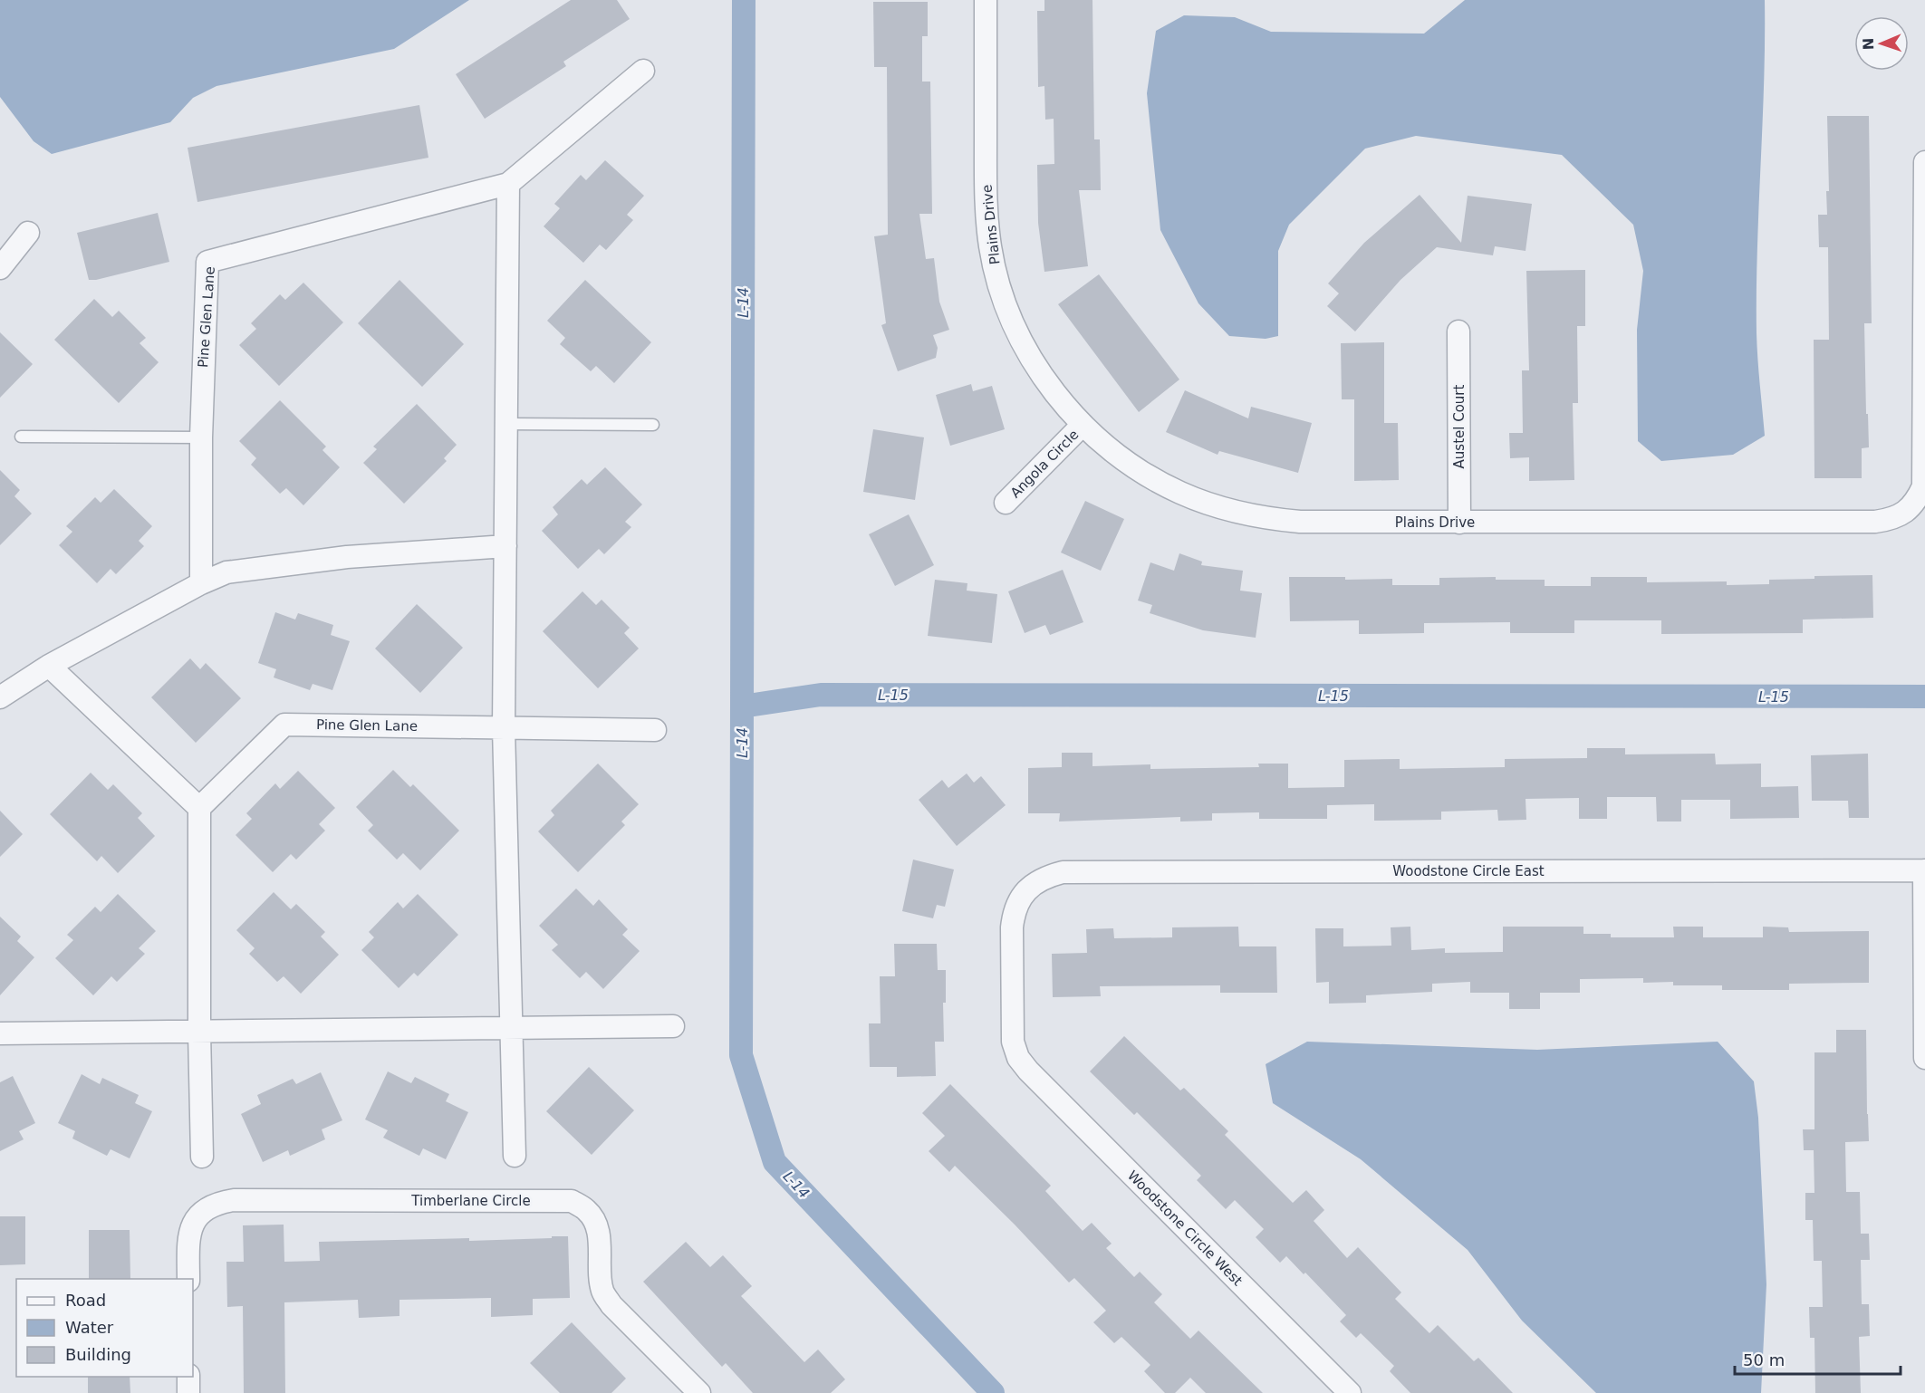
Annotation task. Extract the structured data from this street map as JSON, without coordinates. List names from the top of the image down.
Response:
{
  "streets": {
    "street": [
      "Plains Drive",
      "Pine Glen Lane",
      "Austel Court",
      "Angola Circle",
      "Woodstone Circle East",
      "Timberlane Circle",
      "Woodstone Circle West"
    ]
  },
  "crossings": [
    ["Plains Drive", "Austel Court"],
    ["Plains Drive", "Angola Circle"],
    ["Woodstone Circle East", "Woodstone Circle West"]
  ],
  "water": ["L-14", "L-15"],
  "legend": ["Road", "Water", "Building"],
  "scale_bar": "50 m",
  "north": "left"
}
